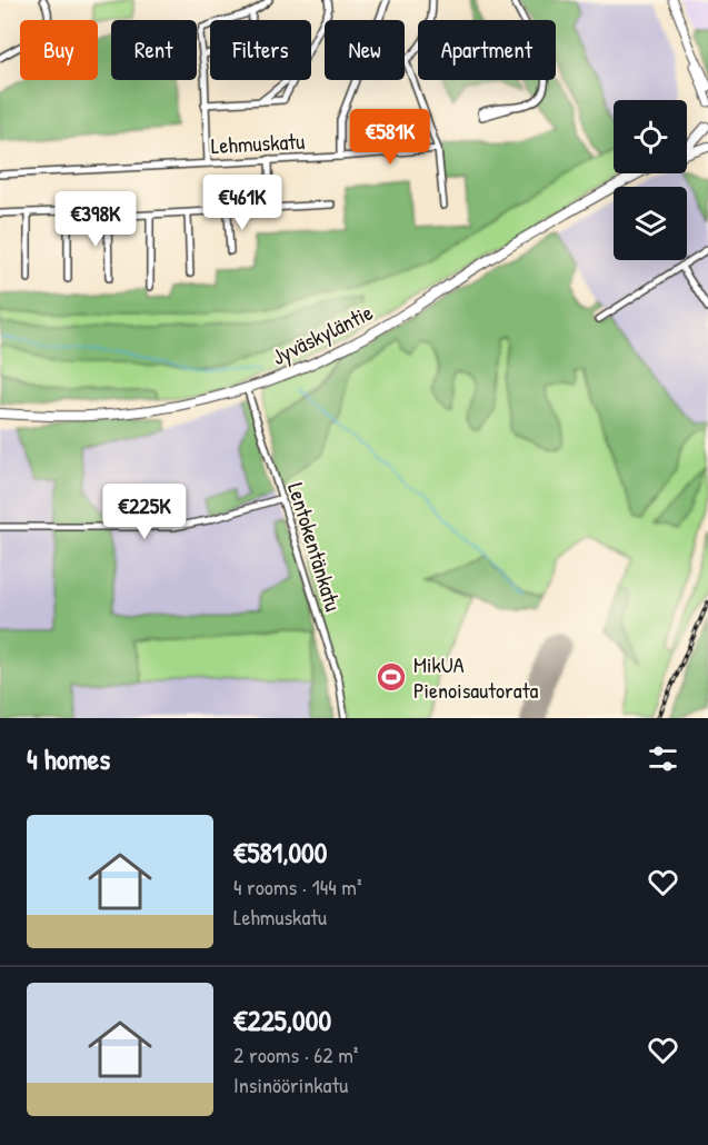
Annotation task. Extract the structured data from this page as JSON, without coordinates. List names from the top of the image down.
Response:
{
  "streets": {
    "highway": ["Jyväskyläntie"],
    "street": ["Lehmuskatu", "Lentokentänkatu"]
  },
  "crossings": [
    ["Jyväskyläntie", "Lentokentänkatu"]
  ],
  "places": {
    "sports": ["MikUA Pienoisautorata"]
  },
  "page": {
    "chip": [
      "Buy",
      "Rent",
      "Filters",
      "New",
      "Apartment"
    ],
    "price": [
      "€581K",
      "€461K",
      "€398K",
      "€225K"
    ],
    "heading": "4 homes",
    "list": [
      {
        "name": "€581,000",
        "note": "4 rooms · 144 m² · Lehmuskatu"
      },
      {
        "name": "€225,000",
        "note": "2 rooms · 62 m² · Insinöörinkatu"
      }
    ]
  }
}
